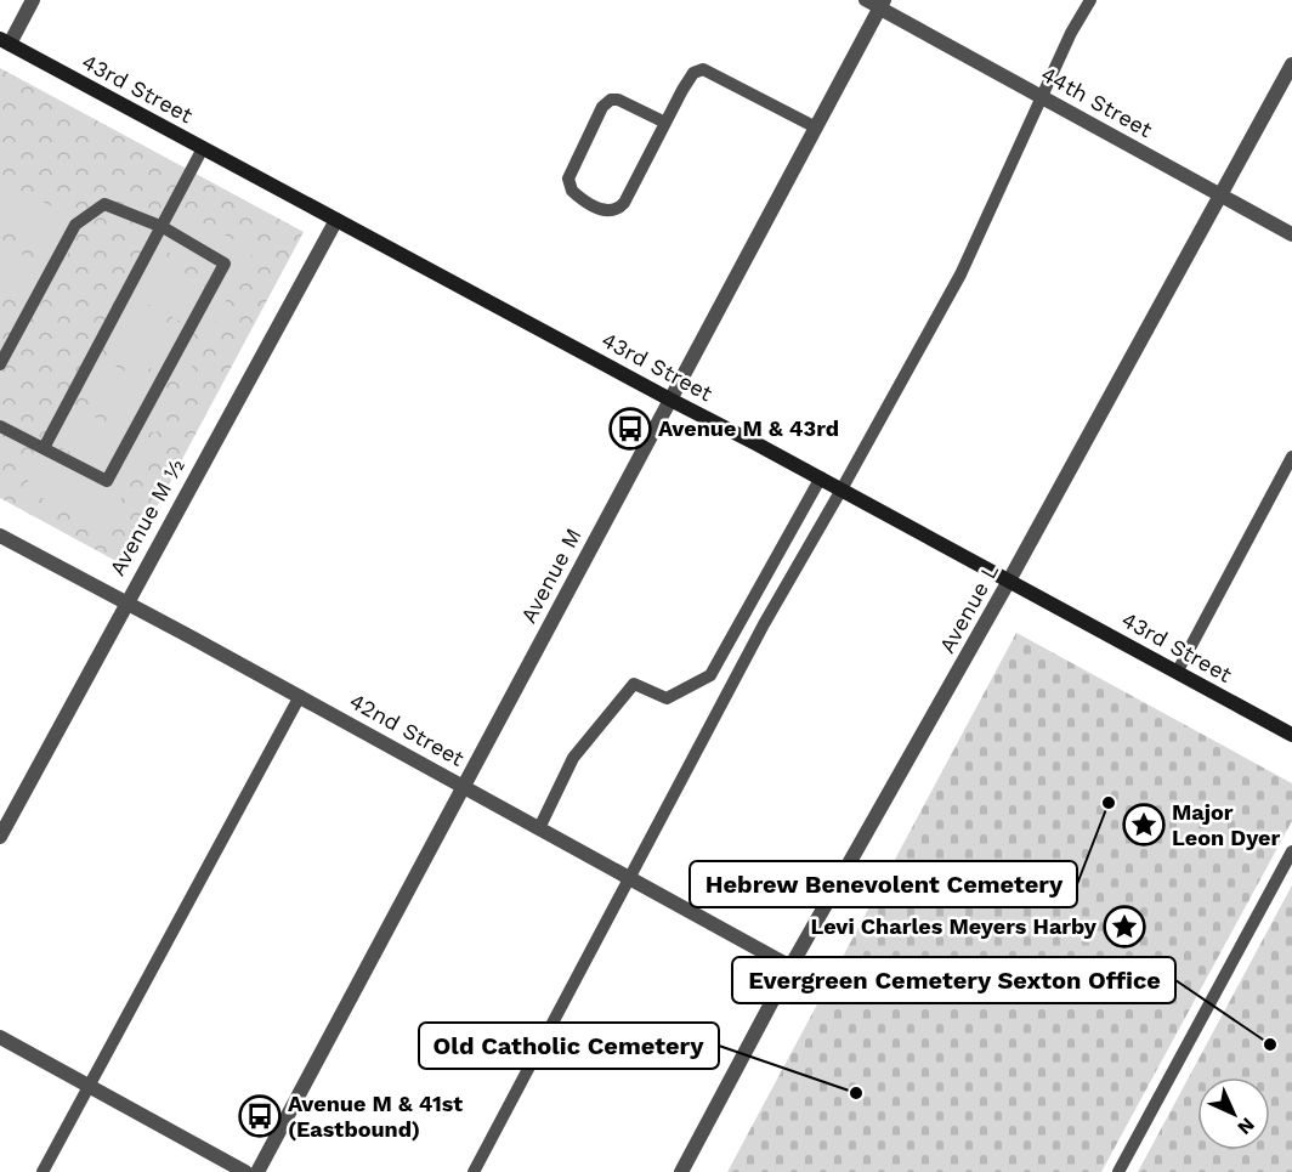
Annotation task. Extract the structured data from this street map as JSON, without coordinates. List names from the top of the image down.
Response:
{
  "streets": {
    "street": [
      "43rd Street",
      "44th Street",
      "Avenue M ½",
      "Avenue M",
      "Avenue L",
      "42nd Street"
    ]
  },
  "crossings": [
    ["43rd Street", "Avenue M ½"],
    ["43rd Street", "Avenue M"],
    ["43rd Street", "Avenue L"],
    ["44th Street", "Avenue M"],
    ["44th Street", "Avenue L"],
    ["Avenue M ½", "42nd Street"],
    ["Avenue M", "42nd Street"],
    ["Avenue L", "42nd Street"]
  ],
  "places": {
    "bus stop": ["Avenue M & 43rd", "Avenue M & 41st (Eastbound)"],
    "other": ["Hebrew Benevolent Cemetery", "Evergreen Cemetery Sexton Office", "Old Catholic Cemetery"],
    "place": ["Major Leon Dyer", "Levi Charles Meyers Harby"]
  },
  "north": "bottom right"
}
